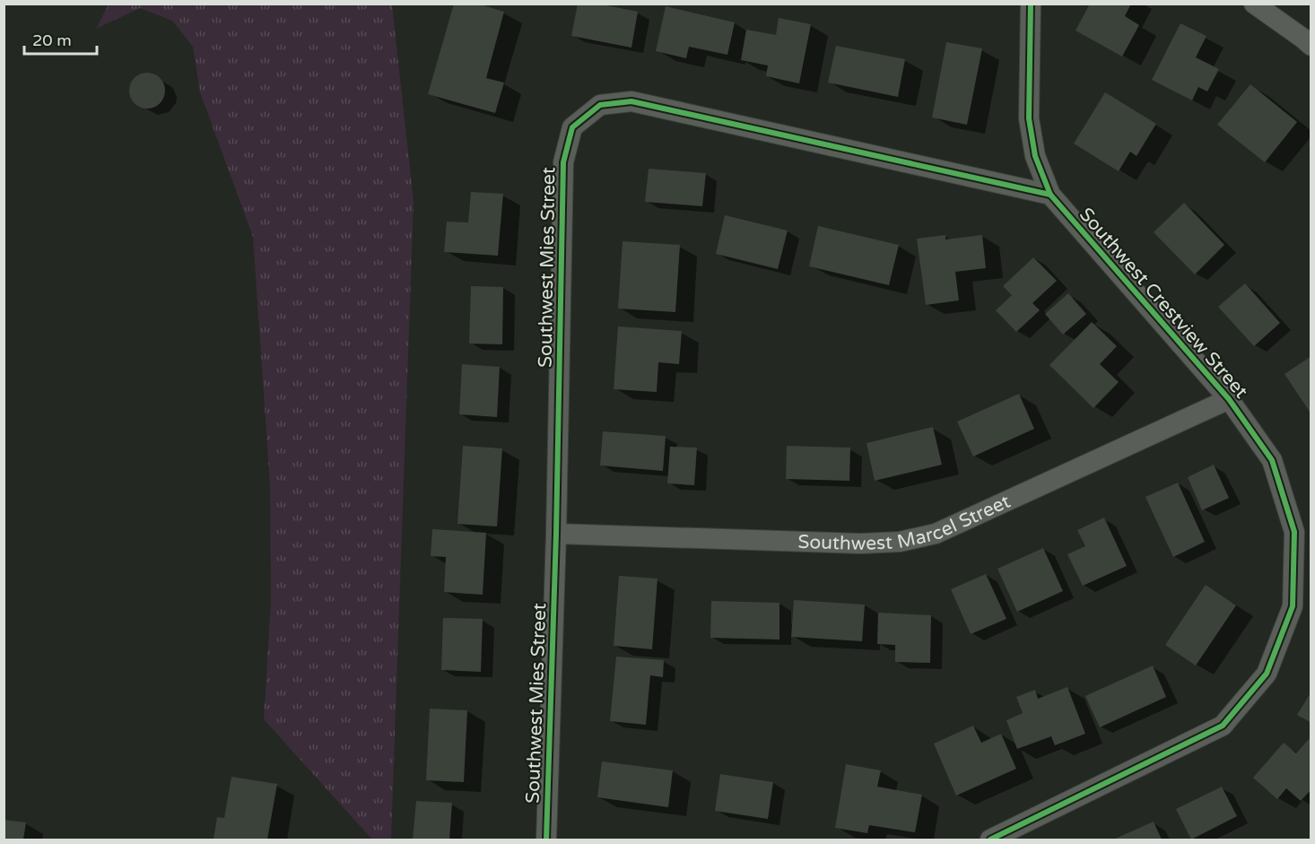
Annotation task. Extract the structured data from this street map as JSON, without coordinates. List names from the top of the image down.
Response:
{
  "streets": {
    "street": ["Southwest Mies Street", "Southwest Crestview Street", "Southwest Marcel Street"]
  },
  "crossings": [
    ["Southwest Mies Street", "Southwest Crestview Street"],
    ["Southwest Mies Street", "Southwest Marcel Street"],
    ["Southwest Crestview Street", "Southwest Marcel Street"]
  ],
  "scale_bar": "20 m"
}
